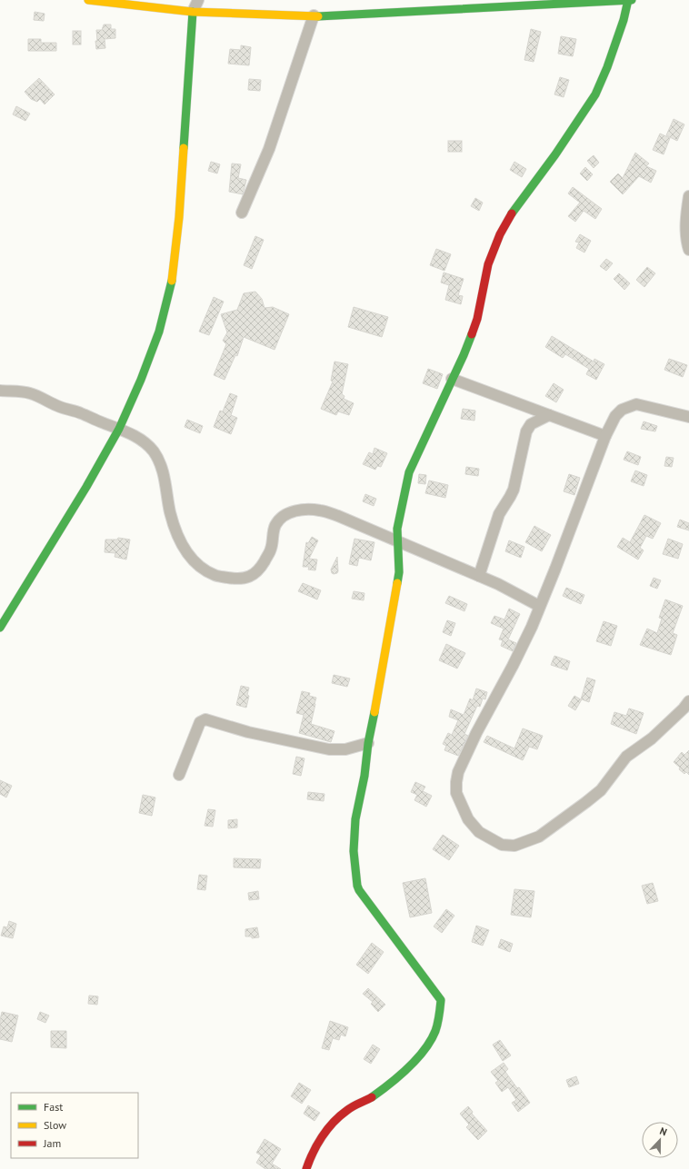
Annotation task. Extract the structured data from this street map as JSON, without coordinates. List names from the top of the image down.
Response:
{
  "legend": ["Fast", "Slow", "Jam"],
  "north": "top"
}
